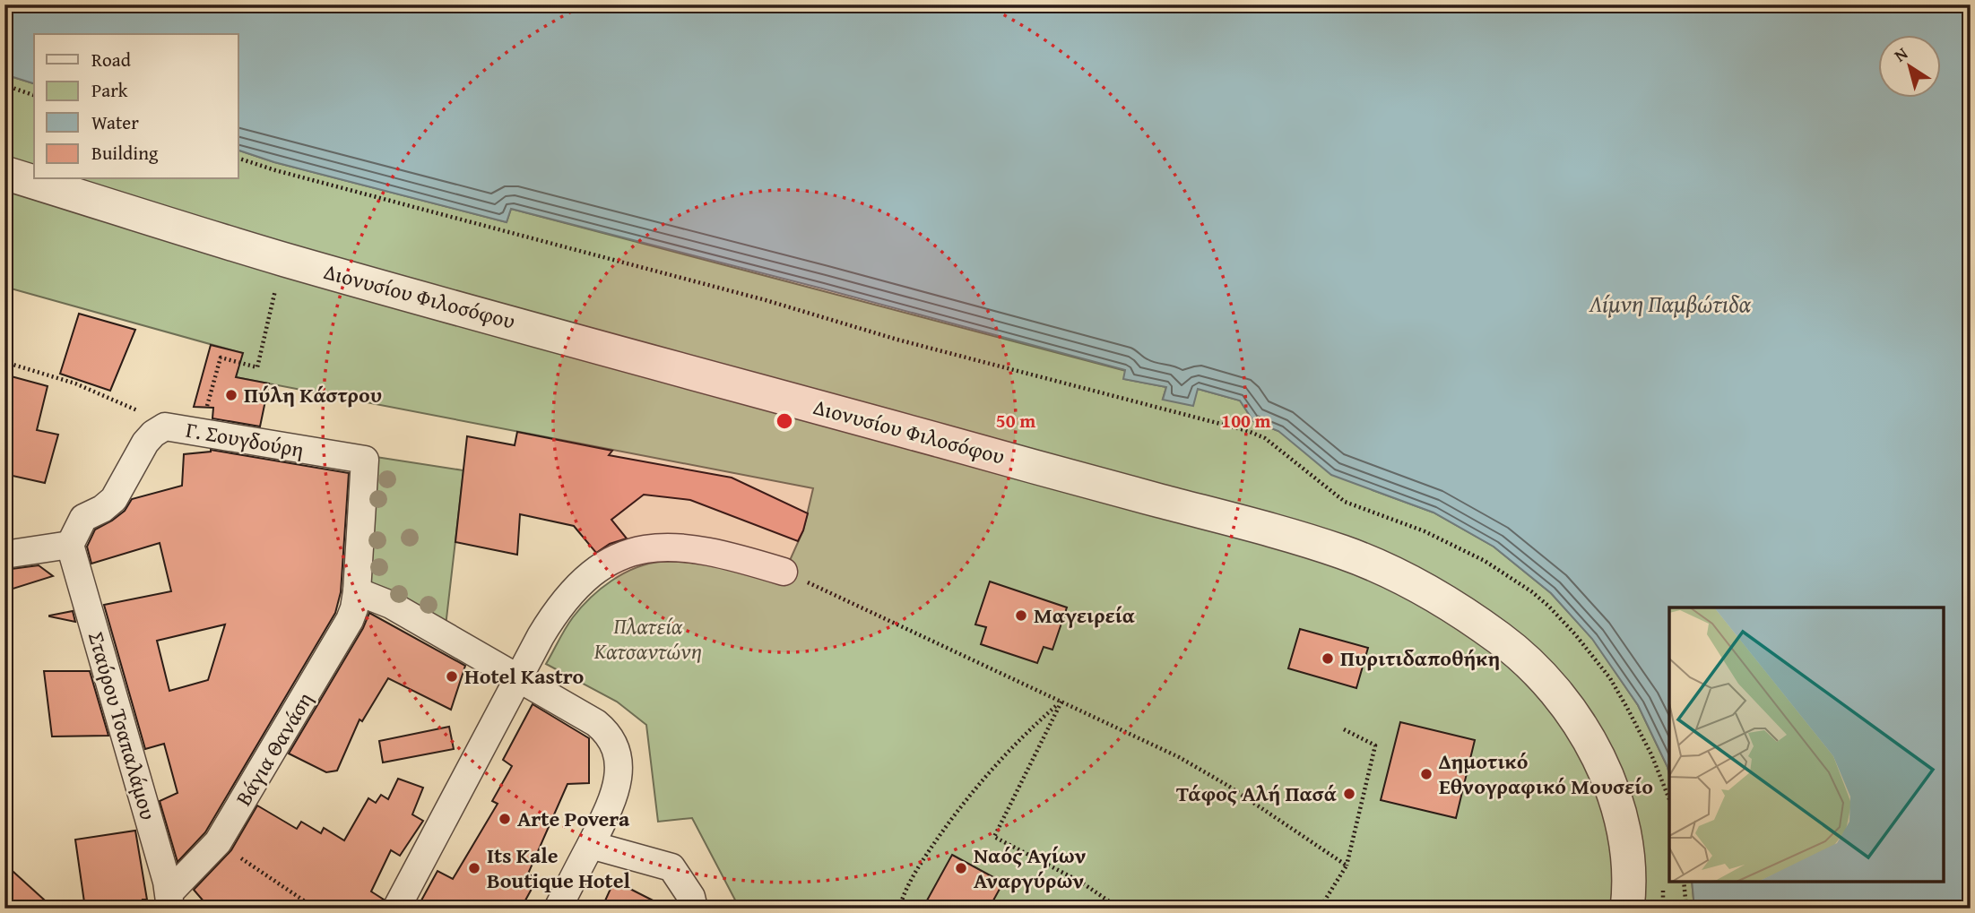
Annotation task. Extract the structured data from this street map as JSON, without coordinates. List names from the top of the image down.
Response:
{
  "streets": {
    "street": [
      "Διονυσίου Φιλοσόφου",
      "Γ. Σουγδούρη",
      "Σταύρου Τσαπαλάμου",
      "Βάγια Θανάση"
    ]
  },
  "crossings": [
    ["Γ. Σουγδούρη", "Βάγια Θανάση"],
    ["Σταύρου Τσαπαλάμου", "Βάγια Θανάση"]
  ],
  "water": ["Λίμνη Παμβώτιδα"],
  "parks": ["Πλατεία Κατσαντώνη"],
  "places": [
    "Πύλη Κάστρου",
    "Μαγειρεία",
    "Πυριτιδαποθήκη",
    "Hotel Kastro",
    "Δημοτικό Εθνογραφικό Μουσείο",
    "Τάφος Αλή Πασά",
    "Arte Povera",
    "Its Kale Boutique Hotel",
    "Ναός Αγίων Αναργύρων"
  ],
  "legend": [
    "Road",
    "Park",
    "Water",
    "Building"
  ],
  "north": "top left",
  "rings": ["50 m", "100 m"]
}
